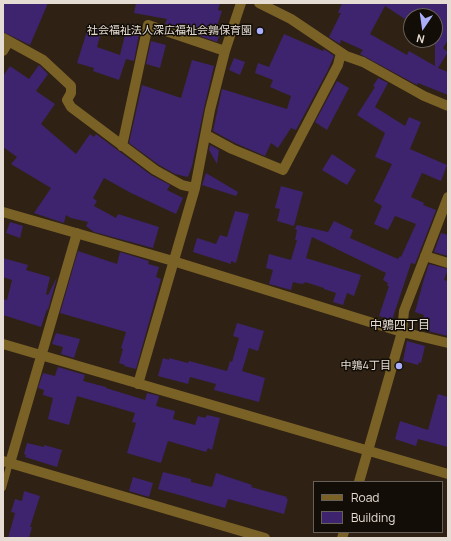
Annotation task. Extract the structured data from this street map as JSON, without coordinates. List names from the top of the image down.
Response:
{
  "districts": ["中鶉四丁目"],
  "places": ["社会福祉法人深広福祉会鶉保育園", "中鶉4丁目"],
  "legend": ["Road", "Building"],
  "north": "bottom"
}
